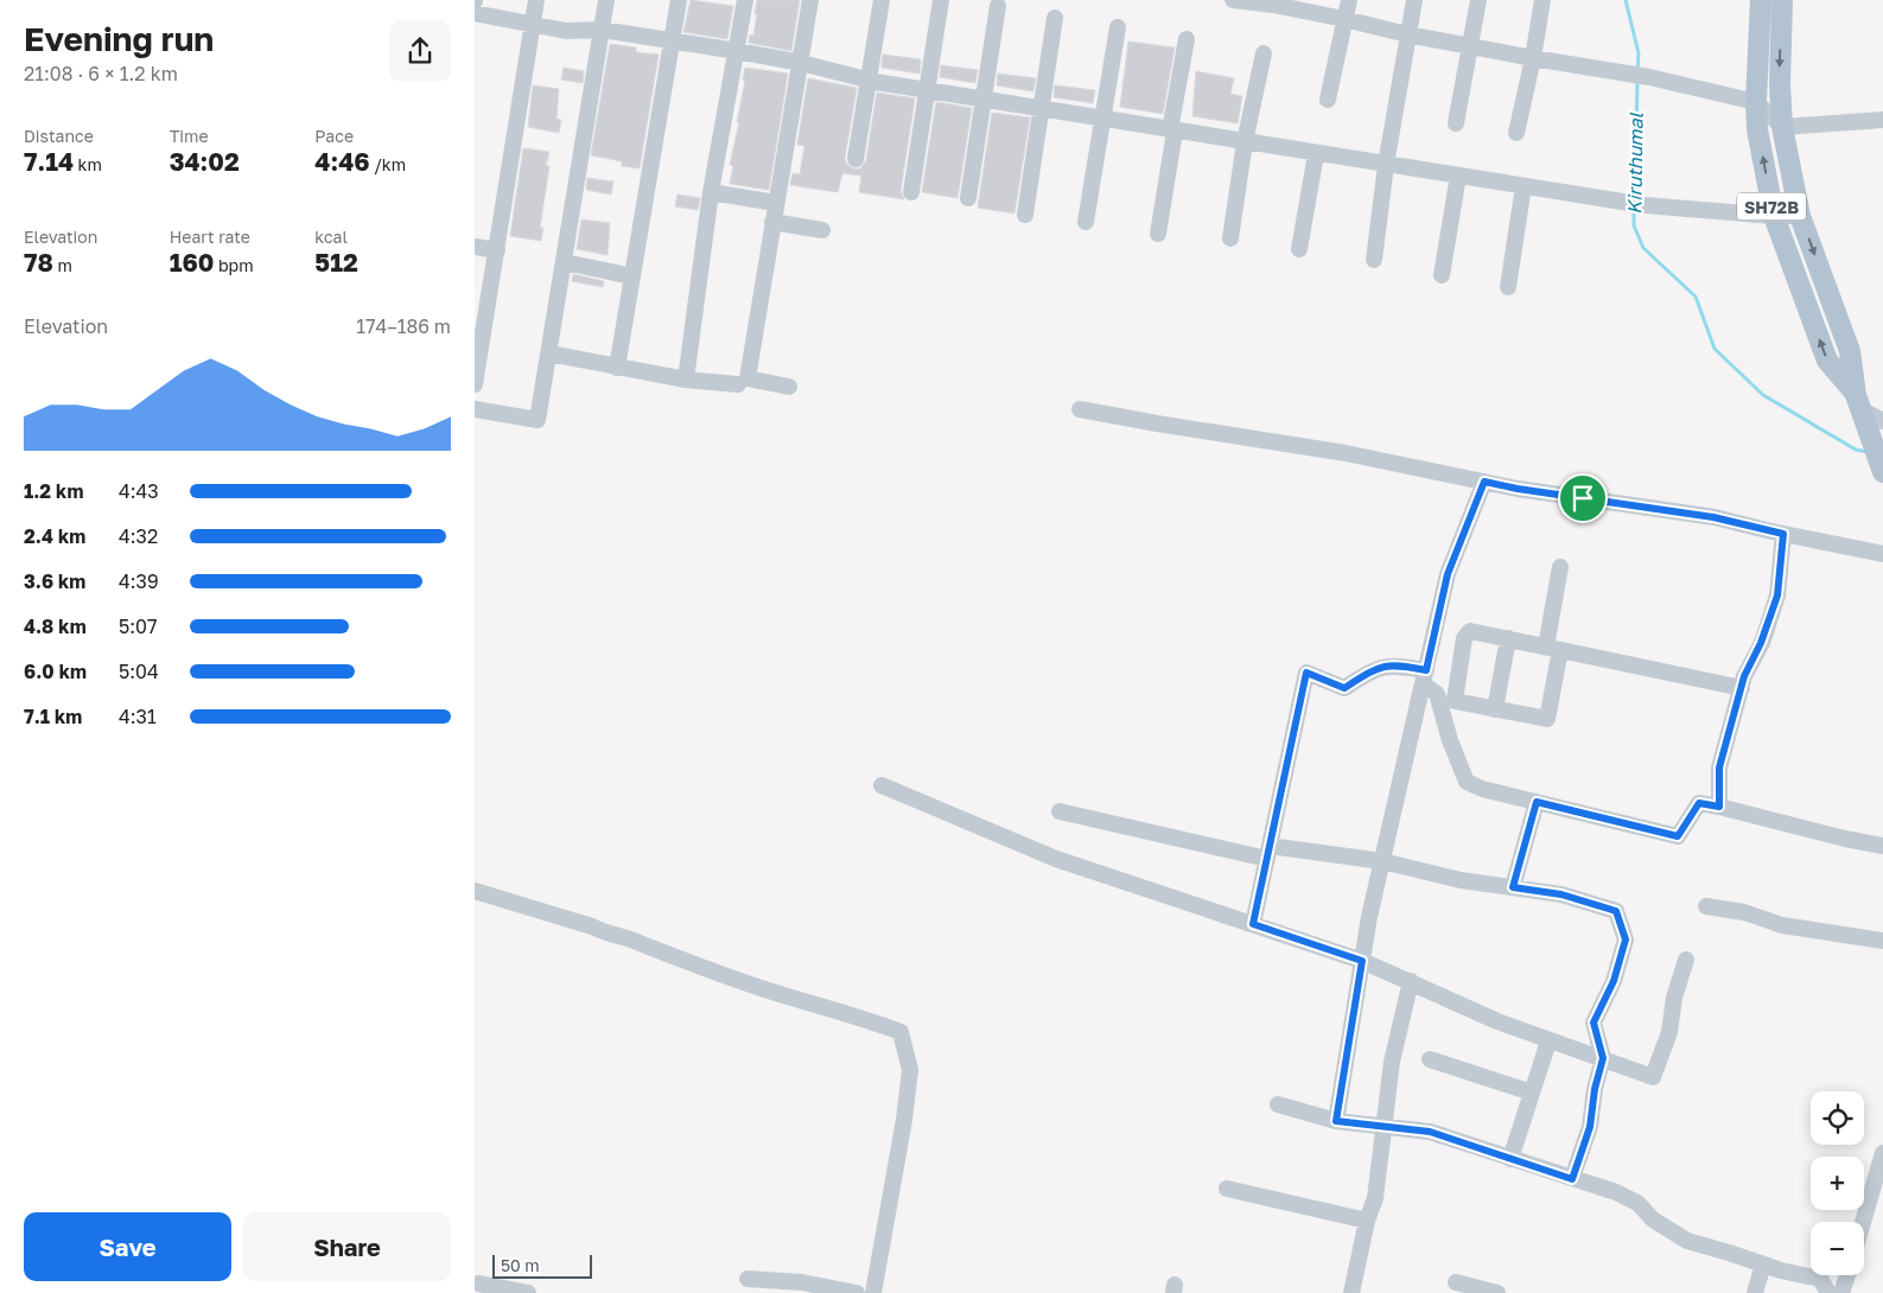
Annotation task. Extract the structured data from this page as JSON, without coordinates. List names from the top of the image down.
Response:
{
  "streets": {
    "main road": ["SH72B"]
  },
  "water": ["Kiruthumal"],
  "scale_bar": "50 m",
  "page": {
    "heading": ["Evening run", "21:08 · 6 × 1.2 km"],
    "stats": [
      ["Distance", "7.14 km"],
      ["Time", "34:02"],
      ["Pace", "4:46 /km"],
      ["Elevation", "78 m"],
      ["Heart rate", "160 bpm"],
      ["kcal", "512"]
    ],
    "chart": ["Elevation", "174–186 m"],
    "list": [
      {
        "name": "1.2 km",
        "note": "4:43"
      },
      {
        "name": "2.4 km",
        "note": "4:32"
      },
      {
        "name": "3.6 km",
        "note": "4:39"
      },
      {
        "name": "4.8 km",
        "note": "5:07"
      },
      {
        "name": "6.0 km",
        "note": "5:04"
      },
      {
        "name": "7.1 km",
        "note": "4:31"
      }
    ],
    "map_buttons": ["+", "−"],
    "buttons": ["Save", "Share"],
    "scale": "50 m"
  }
}
